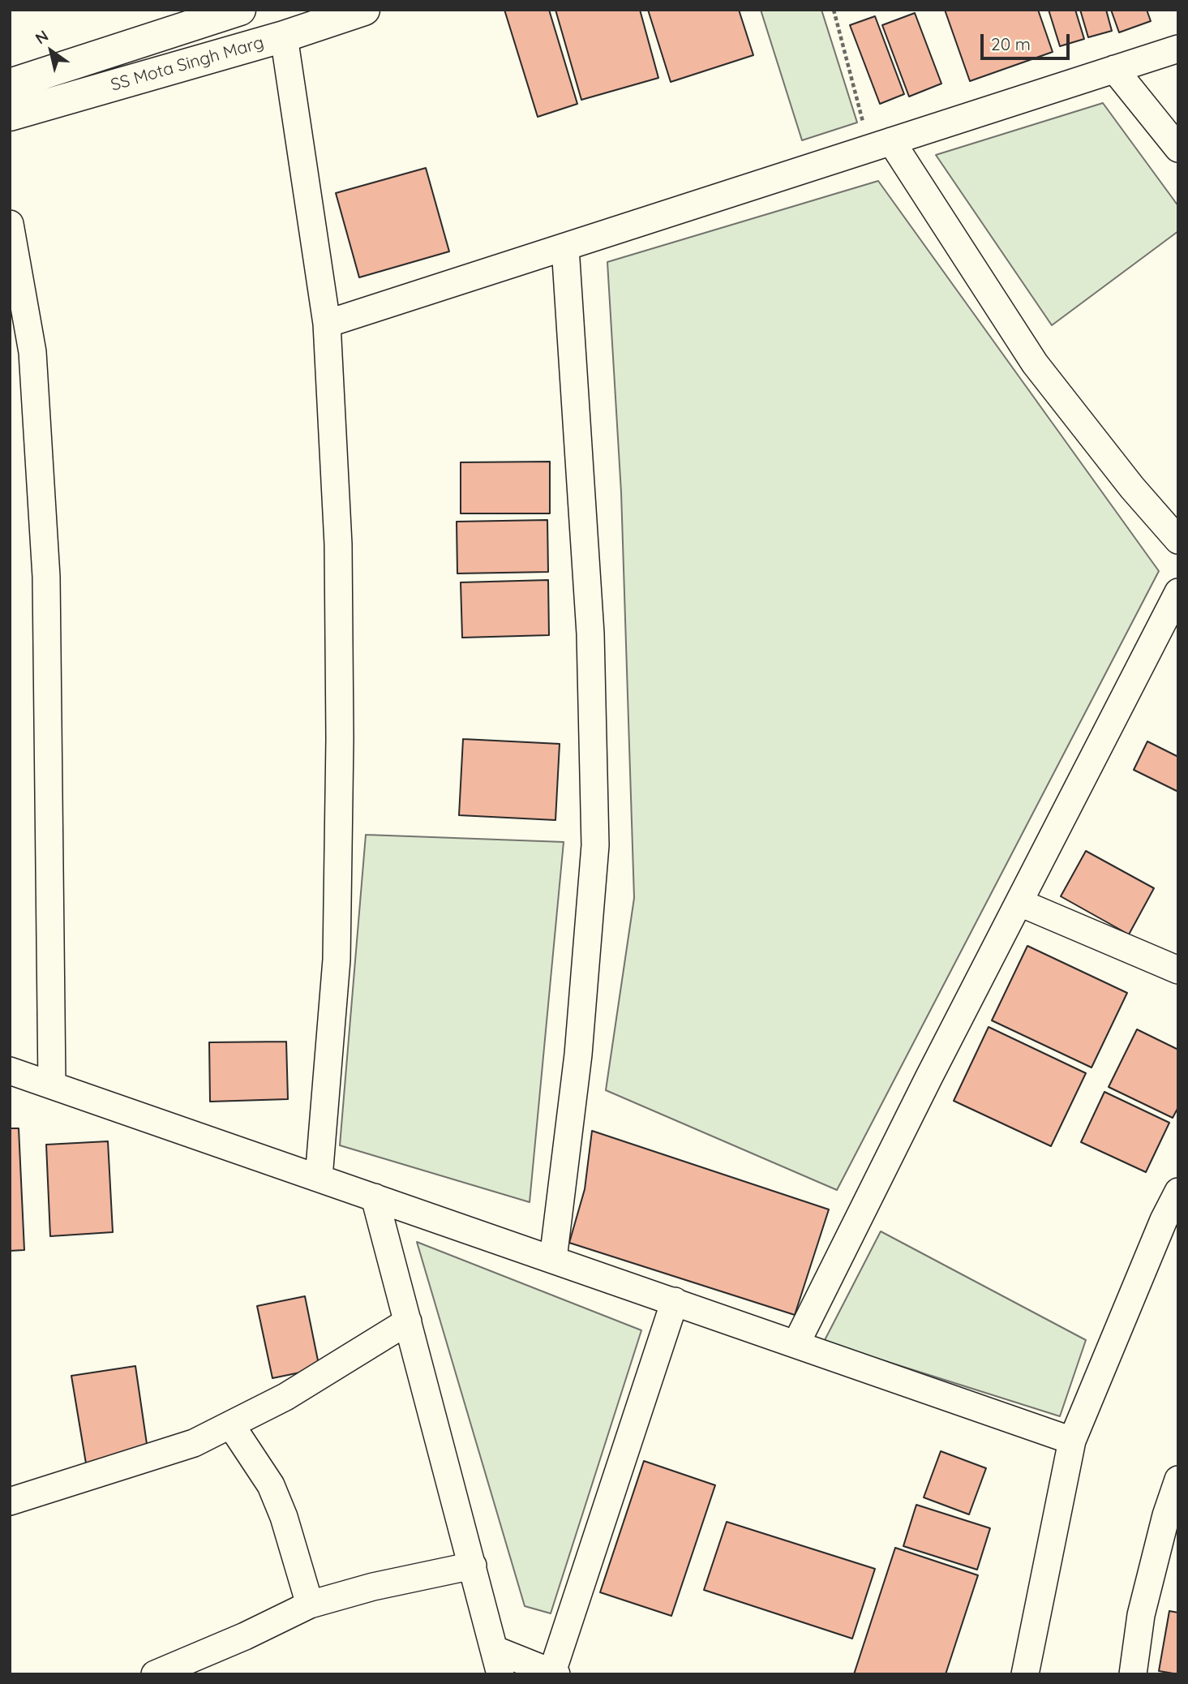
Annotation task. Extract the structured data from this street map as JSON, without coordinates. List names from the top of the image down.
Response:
{
  "streets": {
    "street": ["SS Mota Singh Marg"]
  },
  "scale_bar": "20 m",
  "north": "top left"
}
